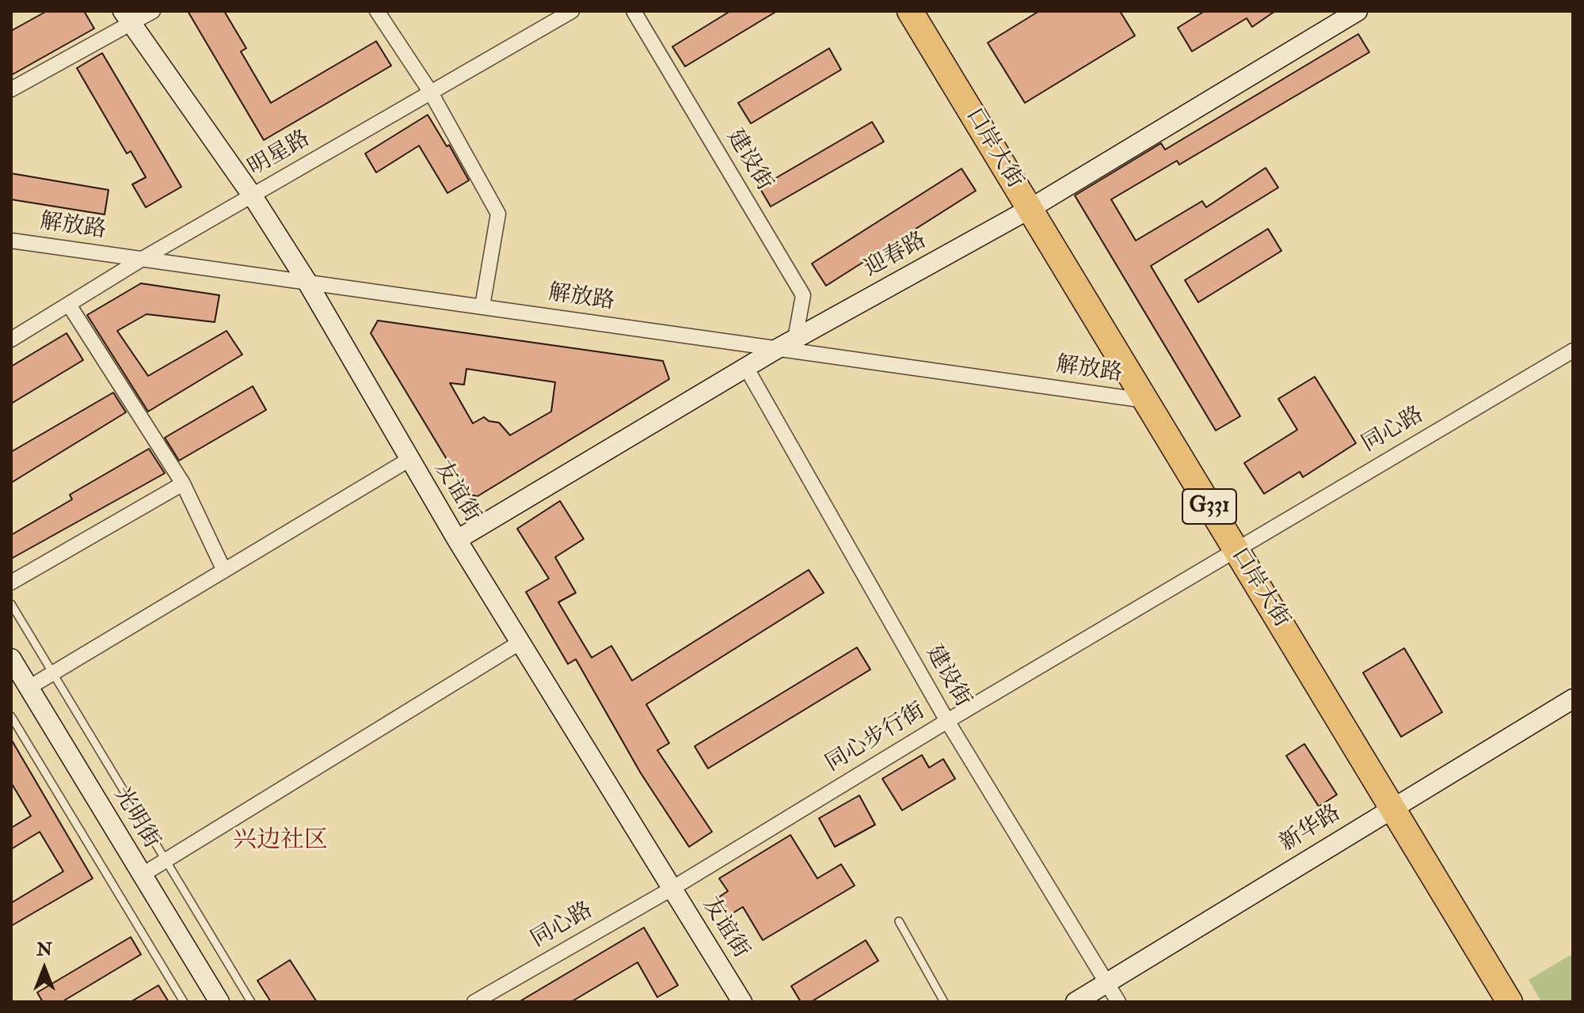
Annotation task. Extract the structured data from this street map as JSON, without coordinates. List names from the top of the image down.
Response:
{
  "streets": {
    "highway": ["口岸大街", "G331"],
    "street": [
      "明星路",
      "建设街",
      "解放路",
      "迎春路",
      "同心路",
      "友谊街",
      "同心步行街",
      "光明街",
      "新华路"
    ]
  },
  "crossings": [
    ["口岸大街", "解放路"],
    ["口岸大街", "迎春路"],
    ["口岸大街", "同心路"],
    ["口岸大街", "同心步行街"],
    ["口岸大街", "新华路"],
    ["明星路", "解放路"],
    ["明星路", "友谊街"],
    ["建设街", "迎春路"],
    ["建设街", "同心步行街"],
    ["建设街", "新华路"],
    ["解放路", "迎春路"],
    ["解放路", "友谊街"],
    ["迎春路", "友谊街"],
    ["同心路", "友谊街"],
    ["同心路", "同心步行街"],
    ["友谊街", "同心步行街"]
  ],
  "districts": ["兴边社区"],
  "north": "top"
}
